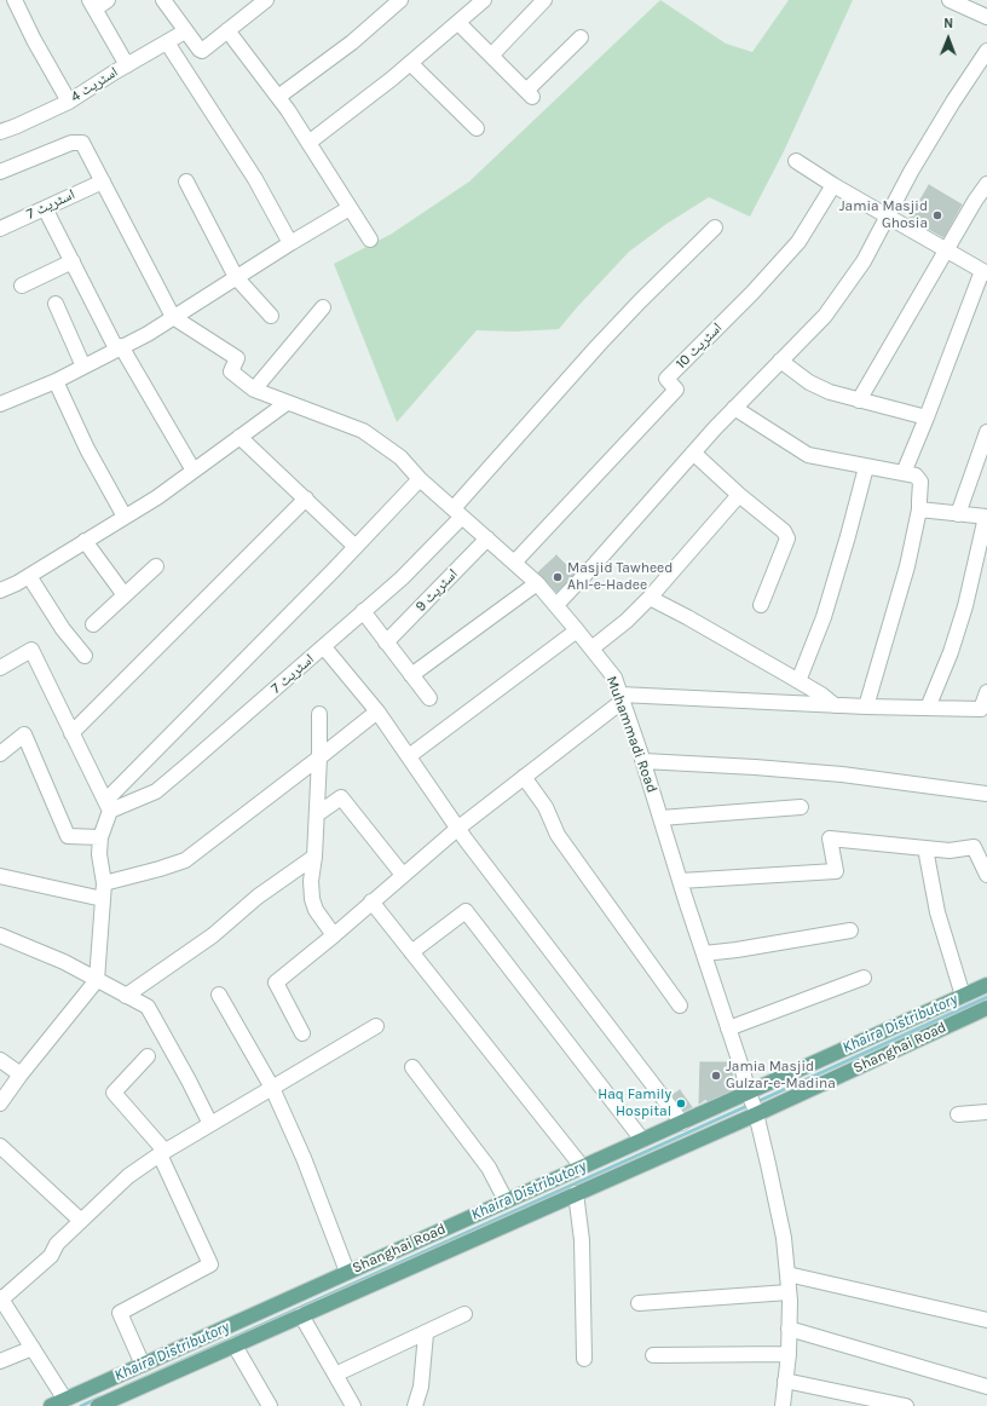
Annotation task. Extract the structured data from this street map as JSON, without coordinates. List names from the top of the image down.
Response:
{
  "streets": {
    "main road": ["Shanghai Road"],
    "street": [
      "اسٹریٹ 4",
      "اسٹریٹ 7",
      "اسٹریٹ 10",
      "اسٹریٹ 9",
      "Muhammadi Road"
    ]
  },
  "crossings": [
    ["اسٹریٹ 7", "Muhammadi Road"],
    ["اسٹریٹ 10", "Muhammadi Road"],
    ["اسٹریٹ 9", "Muhammadi Road"],
    ["Muhammadi Road", "Shanghai Road"]
  ],
  "water": ["Khaira Distributory"],
  "places": [
    "Jamia Masjid Ghosia",
    "Masjid Tawheed Ahl-e-Hadee",
    "Jamia Masjid Gulzar-e-Madina",
    "Haq Family Hospital"
  ],
  "north": "top"
}
